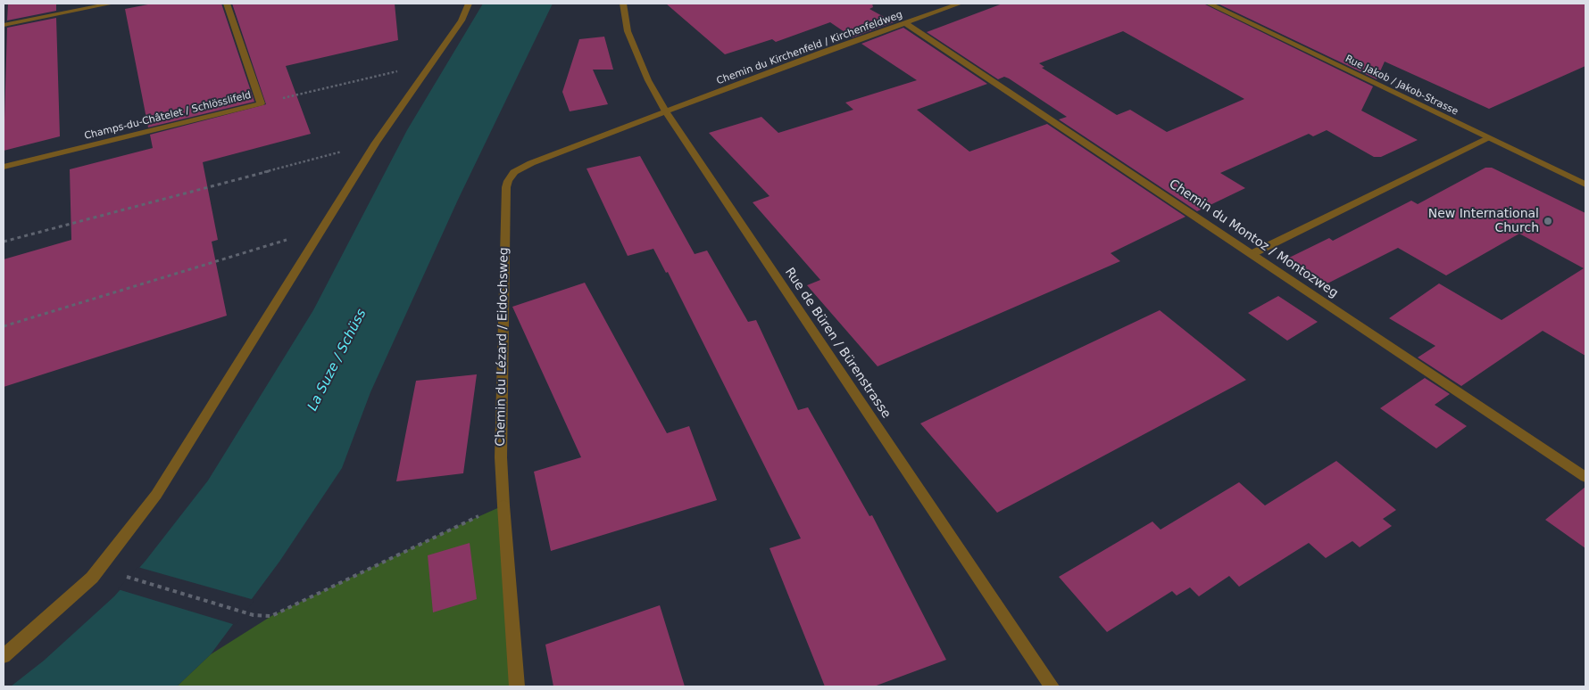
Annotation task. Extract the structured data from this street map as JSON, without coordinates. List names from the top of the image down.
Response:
{
  "streets": {
    "street": [
      "Chemin du Kirchenfeld / Kirchenfeldweg",
      "Rue Jakob / Jakob-Strasse",
      "Champs-du-Châtelet / Schlösslifeld",
      "Chemin du Montoz / Montozweg",
      "Rue de Büren / Bürenstrasse",
      "Chemin du Lézard / Eidochsweg"
    ]
  },
  "crossings": [
    ["Chemin du Kirchenfeld / Kirchenfeldweg", "Chemin du Montoz / Montozweg"],
    ["Chemin du Kirchenfeld / Kirchenfeldweg", "Rue de Büren / Bürenstrasse"],
    ["Chemin du Kirchenfeld / Kirchenfeldweg", "Chemin du Lézard / Eidochsweg"],
    ["Rue de Büren / Bürenstrasse", "Chemin du Lézard / Eidochsweg"]
  ],
  "water": ["La Suze / Schüss"],
  "places": ["New International Church"]
}
